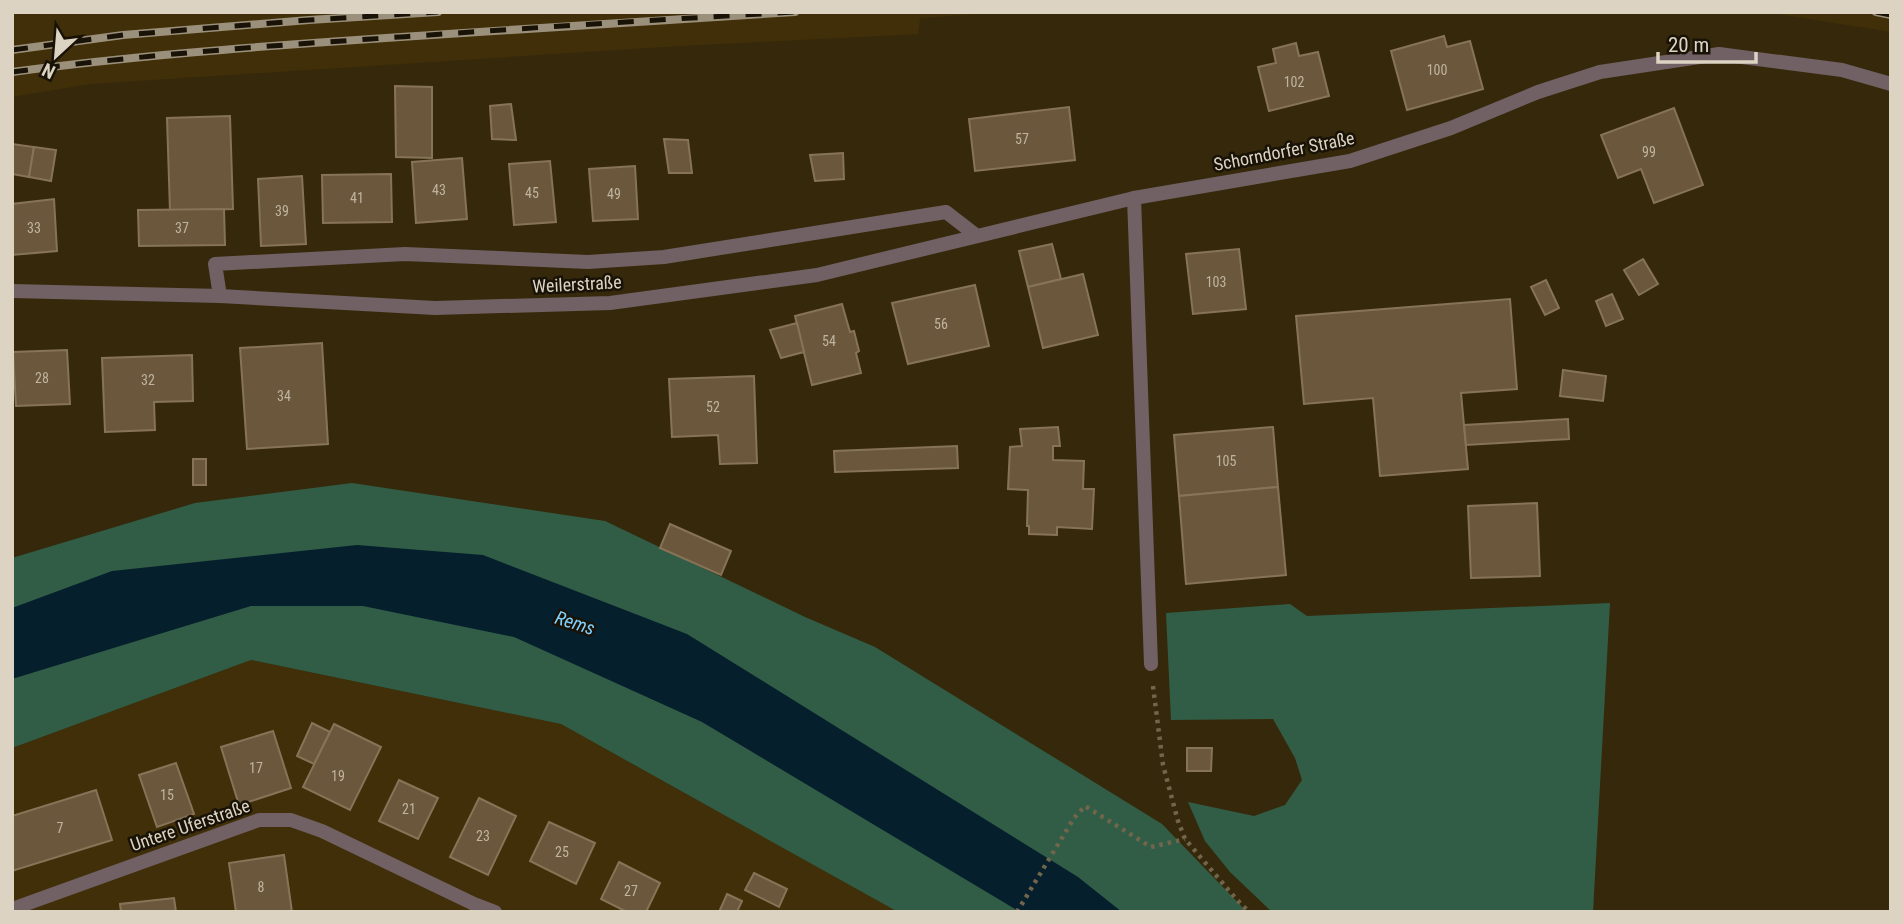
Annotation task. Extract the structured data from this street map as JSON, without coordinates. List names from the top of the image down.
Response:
{
  "streets": {
    "street": ["Schorndorfer Straße", "Weilerstraße", "Untere Uferstraße"]
  },
  "crossings": [
    ["Schorndorfer Straße", "Weilerstraße"]
  ],
  "water": ["Rems"],
  "house_numbers": [
    "100",
    "102",
    "57",
    "99",
    "43",
    "45",
    "49",
    "41",
    "39",
    "33",
    "37",
    "103",
    "56",
    "54",
    "28",
    "32",
    "34",
    "52",
    "105",
    "17",
    "19",
    "15",
    "21",
    "7",
    "23",
    "25",
    "8",
    "27"
  ],
  "scale_bar": "20 m",
  "north": "bottom left"
}
